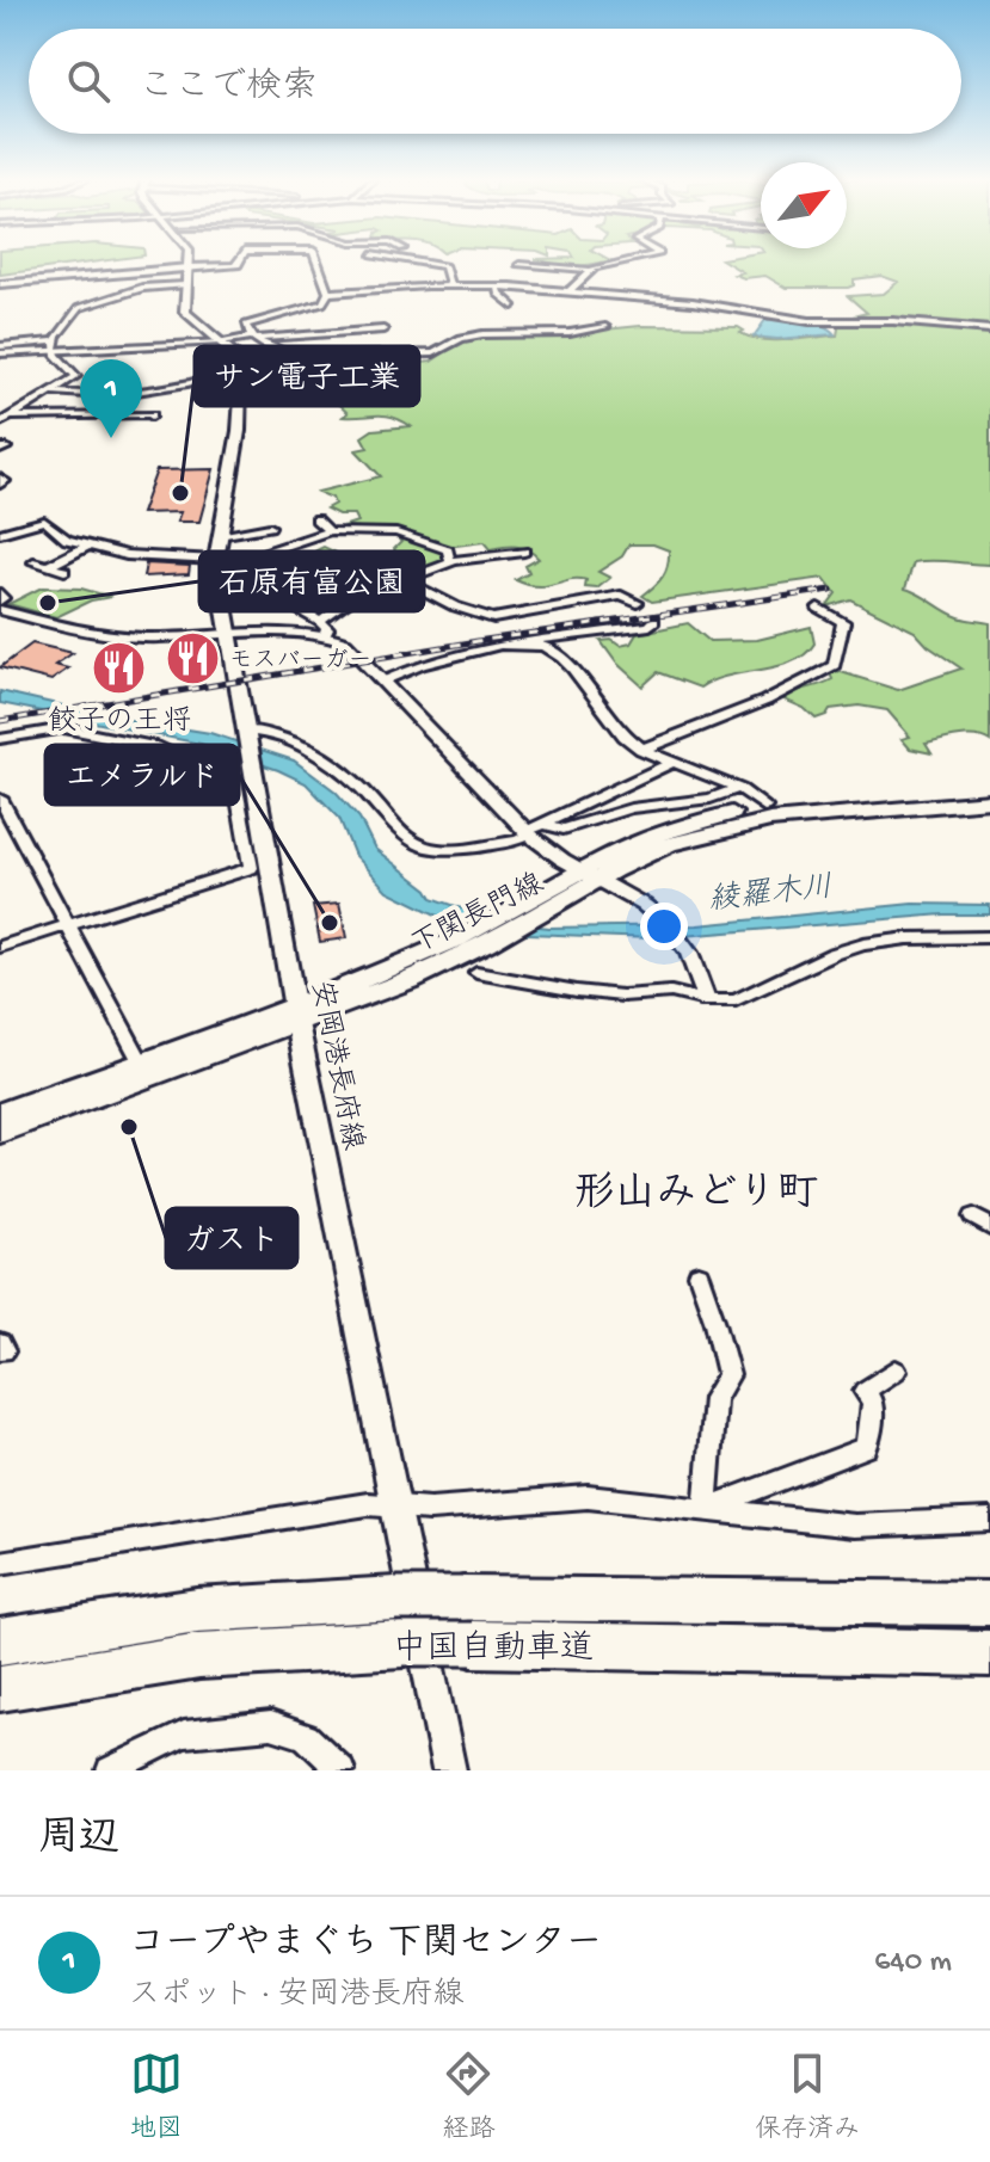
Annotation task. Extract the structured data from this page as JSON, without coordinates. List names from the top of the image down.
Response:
{
  "streets": {
    "highway": ["中国自動車道"],
    "main road": ["下関長門線", "安岡港長府線"]
  },
  "crossings": [
    ["下関長門線", "安岡港長府線"]
  ],
  "districts": ["形山みどり町"],
  "water": ["綾羅木川"],
  "places": {
    "other": [
      "サン電子工業",
      "石原有富公園",
      "エメラルド",
      "ガスト"
    ],
    "restaurant": ["モスバーガー", "餃子の王将"]
  },
  "north": "top right",
  "page": {
    "search": "ここで検索",
    "pins": "1",
    "heading": "周辺",
    "list": [
      {
        "mark": "1",
        "name": "コープやまぐち 下関センター",
        "note": "スポット · 安岡港長府線",
        "value": "640 m"
      }
    ],
    "nav": ["地図", "経路", "保存済み"]
  }
}
